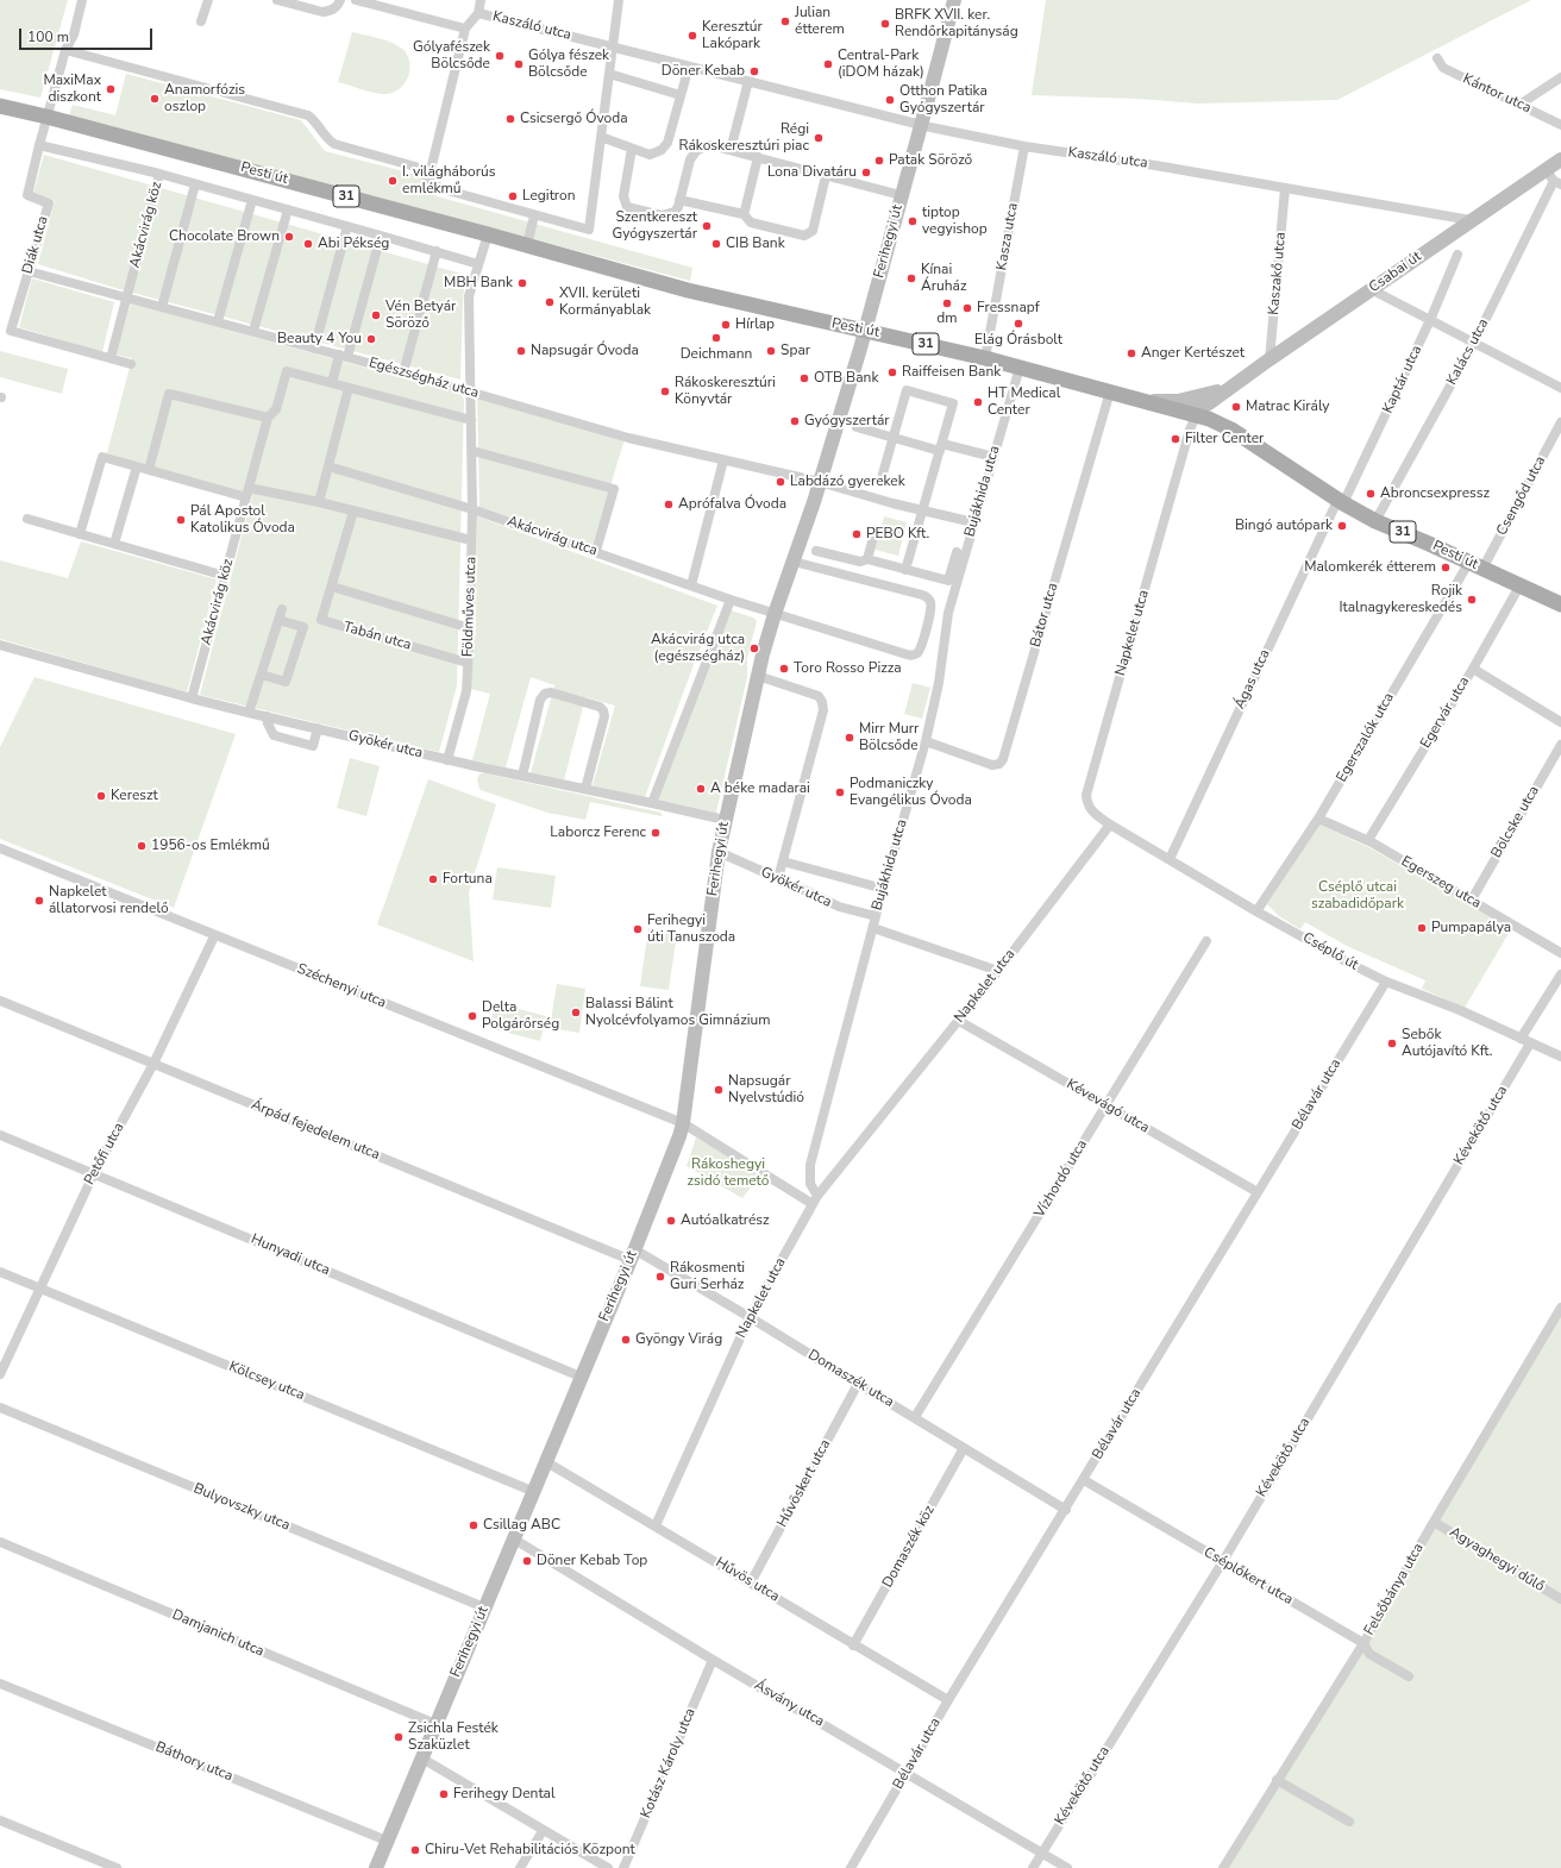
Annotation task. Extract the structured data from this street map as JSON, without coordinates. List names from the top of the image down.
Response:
{
  "streets": {
    "main road": [
      "Pesti út",
      "31",
      "Ferihegyi út",
      "Csabai út"
    ],
    "street": [
      "Kaszáló utca",
      "Kántor utca",
      "Akácvirág köz",
      "Kasza utca",
      "Diák utca",
      "Kaszakő utca",
      "Kalács utca",
      "Egészségház utca",
      "Kaptár utca",
      "Bujákhida utca",
      "Csengőd utca",
      "Akácvirág utca",
      "Földműves utca",
      "Bátor utca",
      "Napkelet utca",
      "Tabán utca",
      "Ágas utca",
      "Egervár utca",
      "Egerszalók utca",
      "Gyökér utca",
      "Bölcske utca",
      "Egerszeg utca",
      "Cséplő út",
      "Széchenyi utca",
      "Bélavár utca",
      "Kévevágó utca",
      "Kévekötő utca",
      "Árpád fejedelem utca",
      "Petőfi utca",
      "Vízhordó utca",
      "Hunyadi utca",
      "Domaszék utca",
      "Kölcsey utca",
      "Hűvöskert utca",
      "Bulyovszky utca",
      "Domaszék köz",
      "Agyaghegyi dűlő",
      "Cséplőkert utca",
      "Hűvös utca",
      "Felsőbánya utca",
      "Damjanich utca",
      "Ásvány utca",
      "Báthory utca",
      "Kotász Károly utca"
    ]
  },
  "crossings": [
    ["Kaszáló utca", "Kasza utca"],
    ["Kaszáló utca", "Ferihegyi út"],
    ["Kaszáló utca", "Csabai út"],
    ["Kaszáló utca", "Kaszakő utca"],
    ["Pesti út", "Akácvirág köz"],
    ["Pesti út", "Kasza utca"],
    ["Pesti út", "Ferihegyi út"],
    ["Pesti út", "Diák utca"],
    ["Pesti út", "Csabai út"],
    ["Pesti út", "Kalács utca"],
    ["Pesti út", "Egészségház utca"],
    ["Pesti út", "Kaptár utca"],
    ["Pesti út", "Bujákhida utca"],
    ["Pesti út", "Csengőd utca"],
    ["Pesti út", "Földműves utca"],
    ["Pesti út", "Bátor utca"],
    ["Pesti út", "Napkelet utca"],
    ["Pesti út", "Ágas utca"],
    ["Pesti út", "Egervár utca"],
    ["Pesti út", "Egerszalók utca"],
    ["Akácvirág köz", "Diák utca"],
    ["Akácvirág köz", "Egészségház utca"],
    ["Akácvirág köz", "Gyökér utca"],
    ["Ferihegyi út", "Egészségház utca"],
    ["Ferihegyi út", "Akácvirág utca"],
    ["Ferihegyi út", "Gyökér utca"],
    ["Ferihegyi út", "Széchenyi utca"],
    ["Ferihegyi út", "Árpád fejedelem utca"],
    ["Ferihegyi út", "Hunyadi utca"],
    ["Ferihegyi út", "Domaszék utca"],
    ["Ferihegyi út", "Kölcsey utca"],
    ["Ferihegyi út", "Bulyovszky utca"],
    ["Ferihegyi út", "Hűvös utca"],
    ["Ferihegyi út", "Damjanich utca"],
    ["Ferihegyi út", "Ásvány utca"],
    ["Ferihegyi út", "Báthory utca"],
    ["Diák utca", "Egészségház utca"],
    ["Csabai út", "Kaszakő utca"],
    ["Csabai út", "Kalács utca"],
    ["Csabai út", "Napkelet utca"],
    ["Egészségház utca", "Földműves utca"],
    ["Kaptár utca", "Ágas utca"],
    ["Bujákhida utca", "Bátor utca"],
    ["Bujákhida utca", "Napkelet utca"],
    ["Bujákhida utca", "Gyökér utca"],
    ["Bujákhida utca", "Széchenyi utca"],
    ["Csengőd utca", "Egerszalók utca"],
    ["Akácvirág utca", "Földműves utca"],
    ["Földműves utca", "Tabán utca"],
    ["Földműves utca", "Gyökér utca"],
    ["Napkelet utca", "Cséplő út"],
    ["Napkelet utca", "Széchenyi utca"],
    ["Napkelet utca", "Kévevágó utca"],
    ["Napkelet utca", "Domaszék utca"],
    ["Napkelet utca", "Hűvös utca"],
    ["Ágas utca", "Cséplő út"],
    ["Egervár utca", "Egerszeg utca"],
    ["Egerszalók utca", "Egerszeg utca"],
    ["Egerszalók utca", "Cséplő út"],
    ["Bölcske utca", "Egerszeg utca"],
    ["Cséplő út", "Bélavár utca"],
    ["Cséplő út", "Kévekötő utca"],
    ["Széchenyi utca", "Petőfi utca"],
    ["Bélavár utca", "Kévevágó utca"],
    ["Bélavár utca", "Domaszék utca"],
    ["Bélavár utca", "Cséplőkert utca"],
    ["Bélavár utca", "Hűvös utca"],
    ["Bélavár utca", "Ásvány utca"],
    ["Kévevágó utca", "Vízhordó utca"],
    ["Kévekötő utca", "Cséplőkert utca"],
    ["Kévekötő utca", "Ásvány utca"],
    ["Árpád fejedelem utca", "Petőfi utca"],
    ["Árpád fejedelem utca", "Domaszék utca"],
    ["Petőfi utca", "Hunyadi utca"],
    ["Petőfi utca", "Kölcsey utca"],
    ["Vízhordó utca", "Domaszék utca"],
    ["Domaszék utca", "Hűvöskert utca"],
    ["Domaszék utca", "Domaszék köz"],
    ["Hűvöskert utca", "Hűvös utca"],
    ["Domaszék köz", "Hűvös utca"],
    ["Agyaghegyi dűlő", "Felsőbánya utca"],
    ["Cséplőkert utca", "Felsőbánya utca"],
    ["Ásvány utca", "Kotász Károly utca"]
  ],
  "parks": ["Cséplő utcai szabadidőpark", "Rákoshegyi zsidó temető"],
  "places": [
    "Julian étterem",
    "BRFK XVII. ker. Rendőrkapitányság",
    "Keresztúr Lakópark",
    "Gólyafészek Bölcsőde",
    "Gólya fészek Bölcsőde",
    "Central-Park (iDOM házak)",
    "Döner Kebab",
    "MaxiMax diszkont",
    "Anamorfózis oszlop",
    "Otthon Patika Gyógyszertár",
    "Csicsergő Óvoda",
    "Régi Rákoskeresztúri piac",
    "Patak Söröző",
    "Lona Divatáru",
    "I. világháborús emlékmű",
    "Legitron",
    "tiptop vegyishop",
    "Szentkereszt Gyógyszertár",
    "Chocolate Brown",
    "Abi Pékség",
    "CIB Bank",
    "Kínai Áruház",
    "MBH Bank",
    "XVII. kerületi Kormányablak",
    "dm",
    "Fressnapf",
    "Vén Betyár Söröző",
    "Elág Órásbolt",
    "Hírlap",
    "Deichmann",
    "Beauty 4 You",
    "Napsugár Óvoda",
    "Spar",
    "Anger Kertészet",
    "Raiffeisen Bank",
    "OTB Bank",
    "Rákoskeresztúri Könyvtár",
    "HT Medical Center",
    "Matrac Király",
    "Gyógyszertár",
    "Filter Center",
    "Labdázó gyerekek",
    "Abroncsexpressz",
    "Aprófalva Óvoda",
    "Pál Apostol Katolikus Óvoda",
    "Bingó autópark",
    "PEBO Kft.",
    "Malomkerék étterem",
    "Rojik Italnagykereskedés",
    "Akácvirág utca (egészségház)",
    "Toro Rosso Pizza",
    "Mirr Murr Bölcsőde",
    "A béke madarai",
    "Podmaniczky Evangélikus Óvoda",
    "Kereszt",
    "Laborcz Ferenc",
    "1956-os Emlékmű",
    "Fortuna",
    "Napkelet állatorvosi rendelő",
    "Pumpapálya",
    "Ferihegyi úti Tanuszoda",
    "Balassi Bálint Nyolcévfolyamos Gimnázium",
    "Delta Polgárőrség",
    "Sebők Autójavító Kft.",
    "Napsugár Nyelvstúdió",
    "Autóalkatrész",
    "Rákosmenti Guri Serház",
    "Gyöngy Virág",
    "Csillag ABC",
    "Döner Kebab Top",
    "Zsichla Festék Szaküzlet",
    "Ferihegy Dental",
    "Chiru-Vet Rehabilitációs Központ"
  ],
  "scale_bar": "100 m"
}
